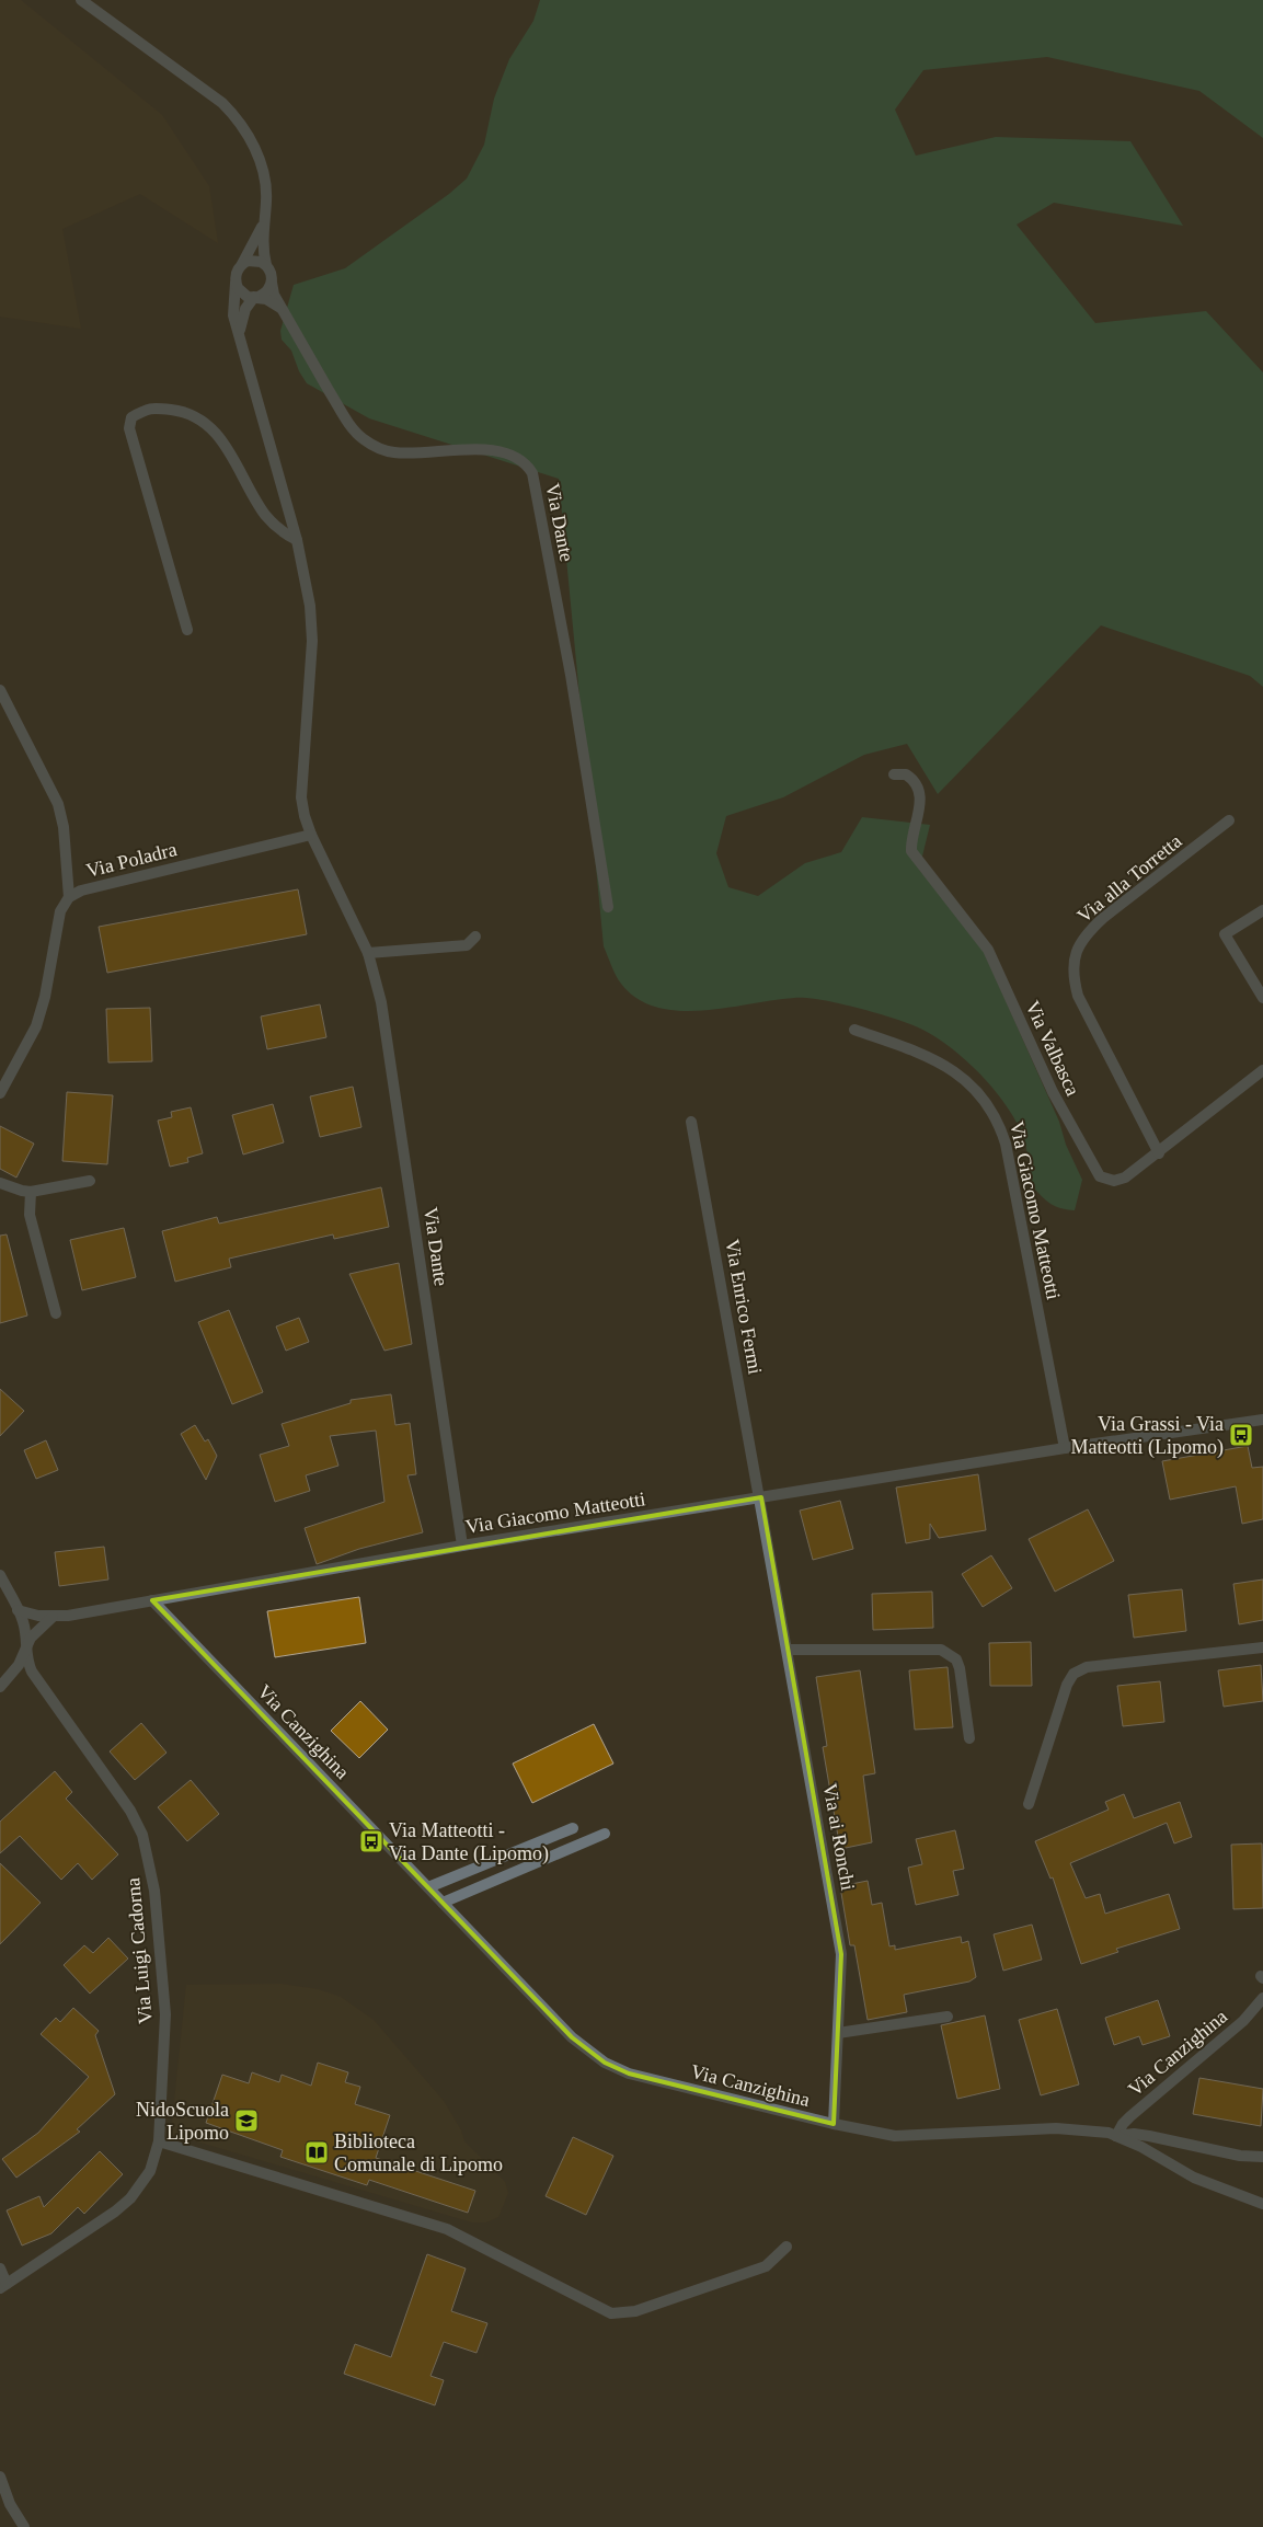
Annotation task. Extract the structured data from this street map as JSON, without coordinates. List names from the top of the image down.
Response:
{
  "streets": {
    "street": [
      "Via Dante",
      "Via Poladra",
      "Via alla Torretta",
      "Via Valbasca",
      "Via Giacomo Matteotti",
      "Via Enrico Fermi",
      "Via Canzighina",
      "Via ai Ronchi",
      "Via Luigi Cadorna"
    ]
  },
  "crossings": [
    ["Via Dante", "Via Poladra"],
    ["Via Dante", "Via Giacomo Matteotti"],
    ["Via alla Torretta", "Via Valbasca"],
    ["Via Giacomo Matteotti", "Via Enrico Fermi"],
    ["Via Giacomo Matteotti", "Via Canzighina"],
    ["Via Giacomo Matteotti", "Via ai Ronchi"],
    ["Via Giacomo Matteotti", "Via Luigi Cadorna"],
    ["Via Enrico Fermi", "Via ai Ronchi"],
    ["Via Canzighina", "Via ai Ronchi"]
  ],
  "places": {
    "bus stop": ["Via Grassi - Via Matteotti (Lipomo)", "Via Matteotti - Via Dante (Lipomo)"],
    "school or university": ["NidoScuola Lipomo"],
    "library": ["Biblioteca Comunale di Lipomo"]
  }
}
